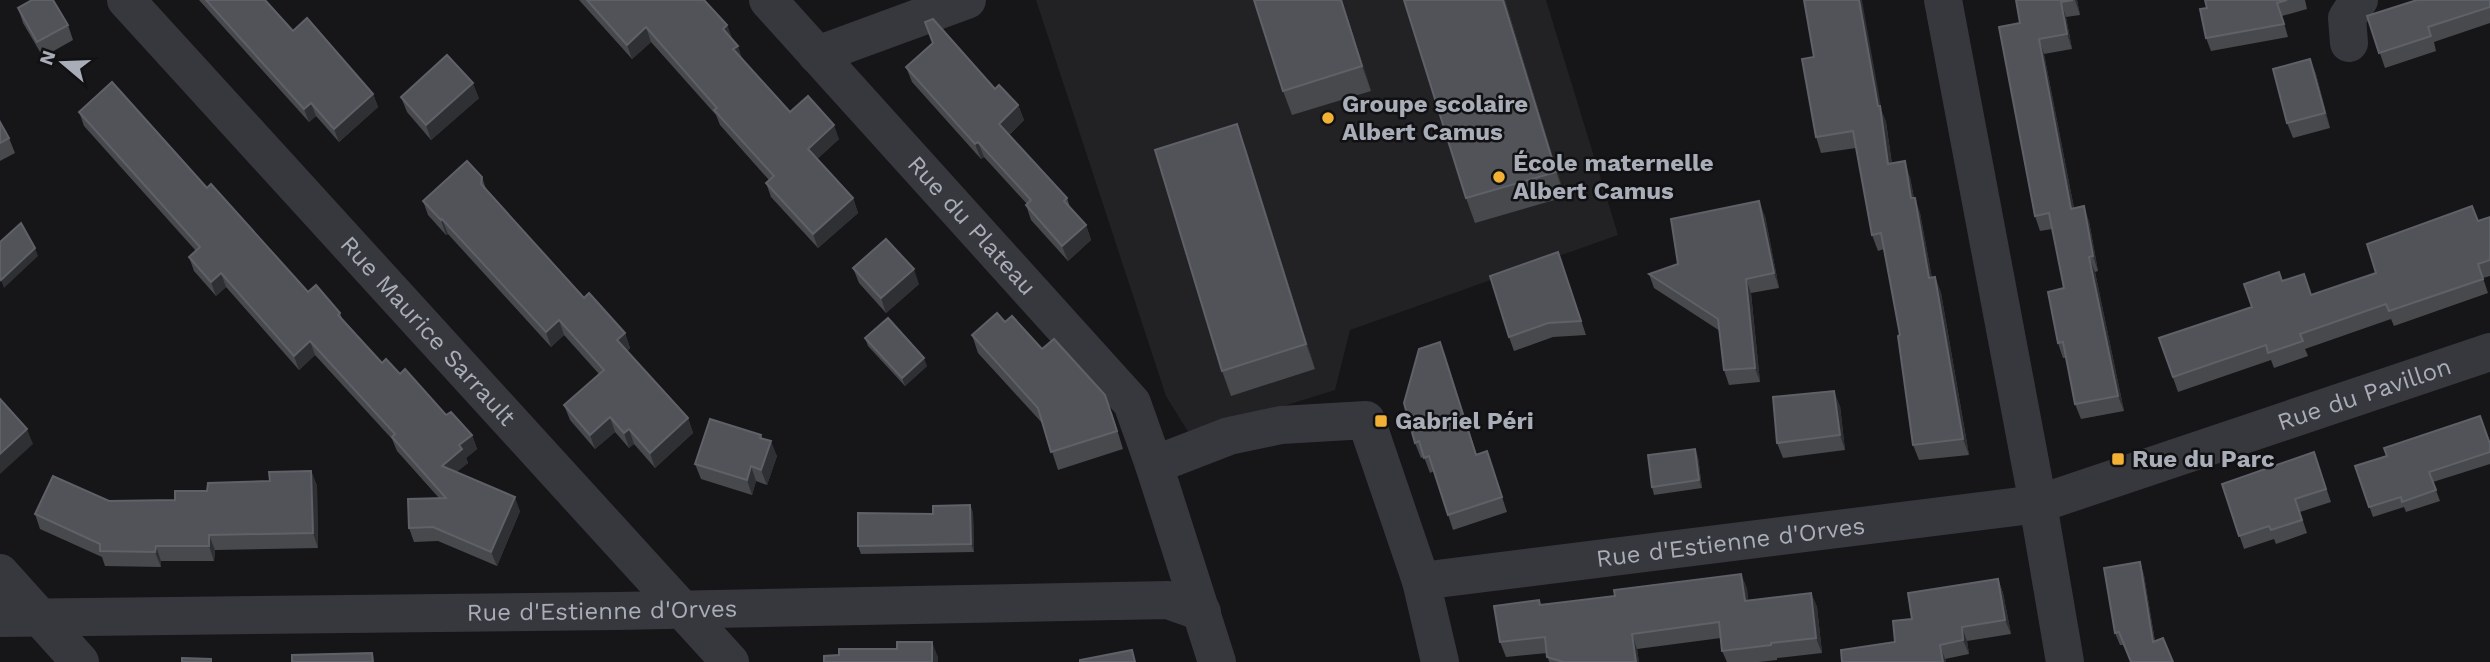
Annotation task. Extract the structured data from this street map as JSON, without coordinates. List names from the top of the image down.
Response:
{
  "streets": {
    "street": [
      "Rue du Plateau",
      "Rue Maurice Sarrault",
      "Rue du Pavillon",
      "Rue d'Estienne d'Orves"
    ]
  },
  "crossings": [
    ["Rue du Plateau", "Rue d'Estienne d'Orves"],
    ["Rue Maurice Sarrault", "Rue d'Estienne d'Orves"],
    ["Rue du Pavillon", "Rue d'Estienne d'Orves"]
  ],
  "places": {
    "other": ["Groupe scolaire Albert Camus", "École maternelle Albert Camus"],
    "transit": ["Gabriel Péri", "Rue du Parc"]
  },
  "north": "left"
}
